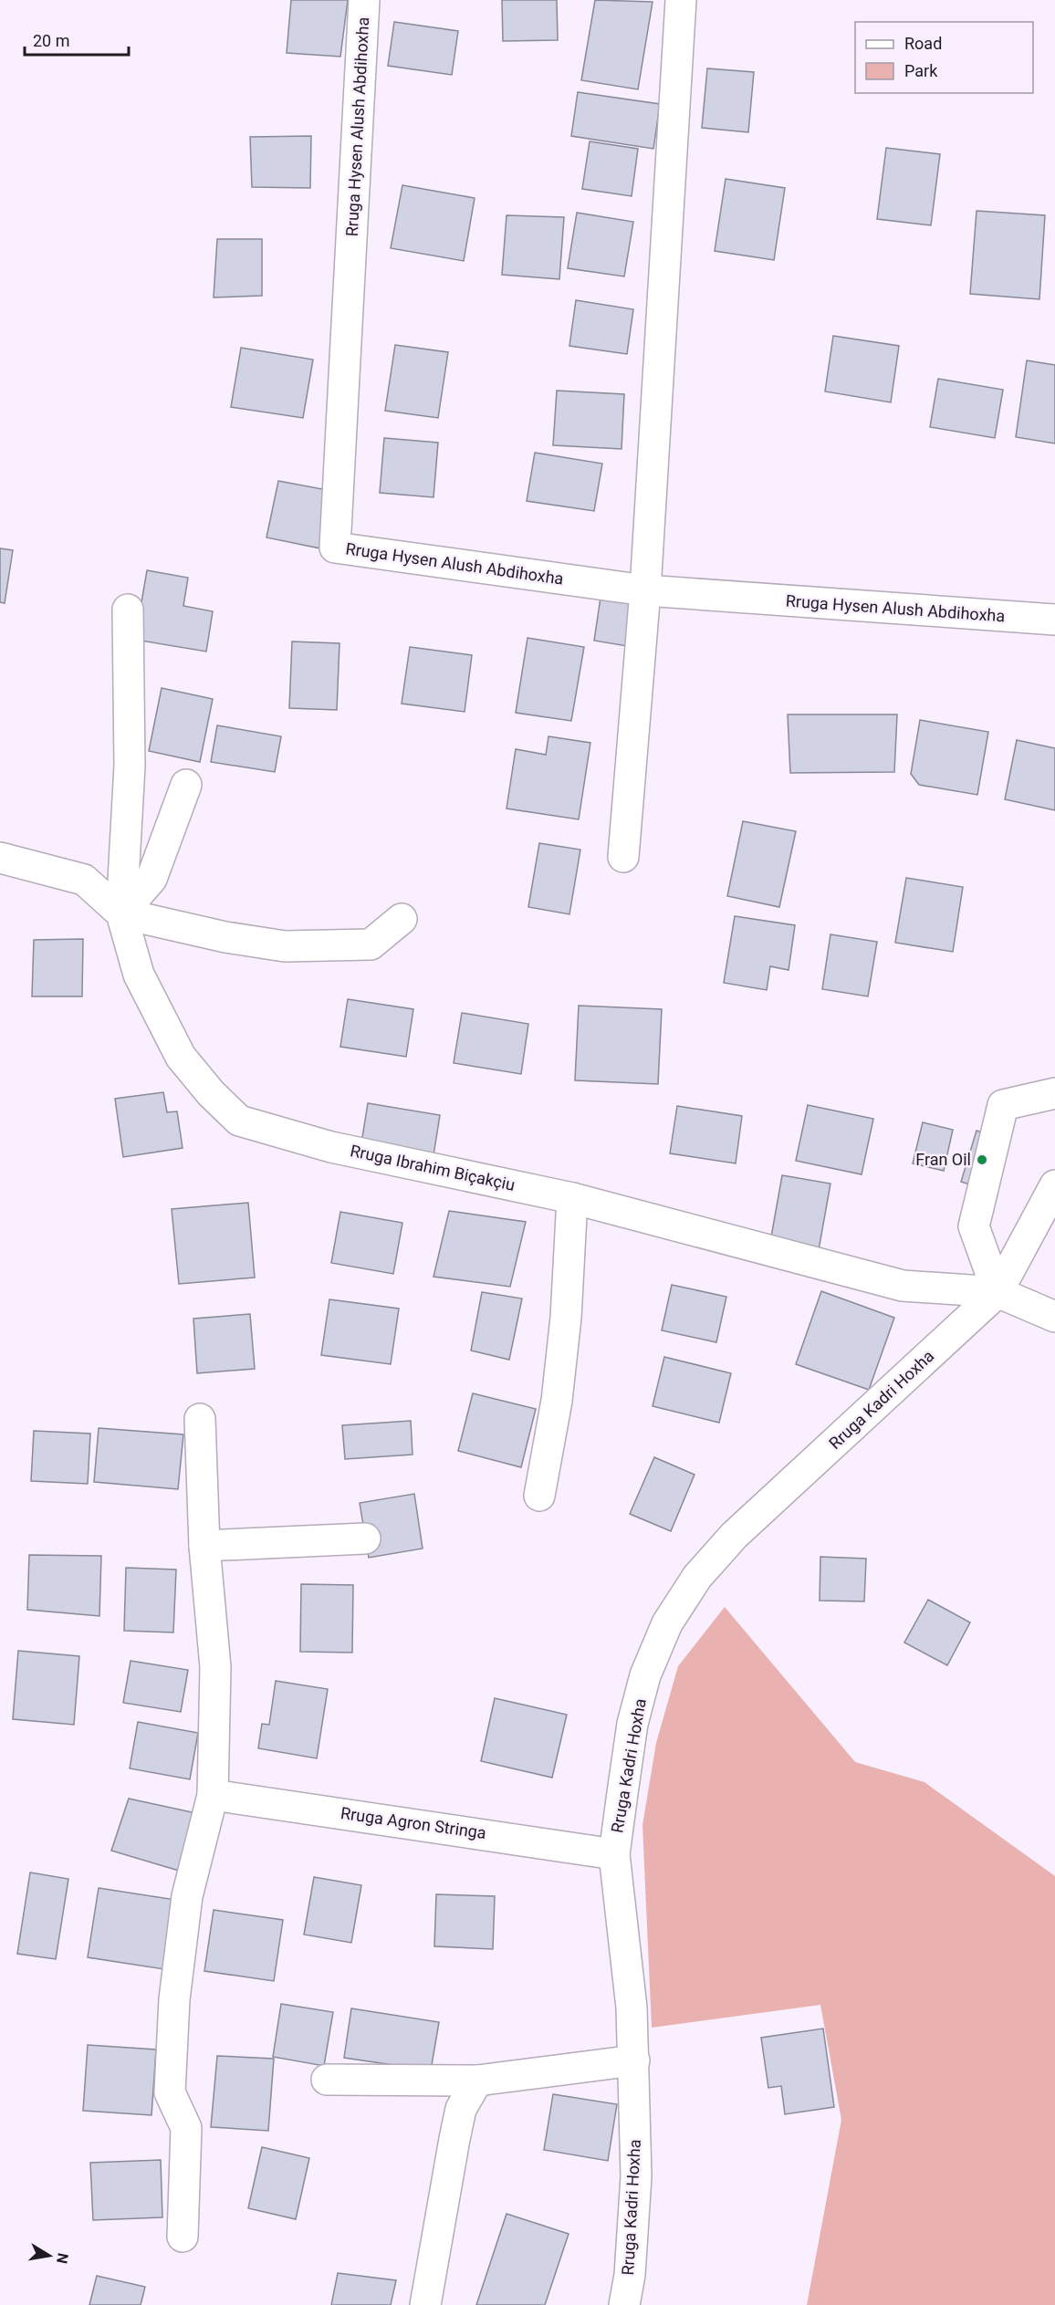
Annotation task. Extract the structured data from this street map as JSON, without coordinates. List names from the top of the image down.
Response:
{
  "streets": {
    "street": [
      "Rruga Hysen Alush Abdihoxha",
      "Rruga Ibrahim Biçakçiu",
      "Rruga Kadri Hoxha",
      "Rruga Agron Stringa"
    ]
  },
  "crossings": [
    ["Rruga Ibrahim Biçakçiu", "Rruga Kadri Hoxha"],
    ["Rruga Kadri Hoxha", "Rruga Agron Stringa"]
  ],
  "places": ["Fran Oil"],
  "legend": ["Road", "Park"],
  "scale_bar": "20 m",
  "north": "right"
}
